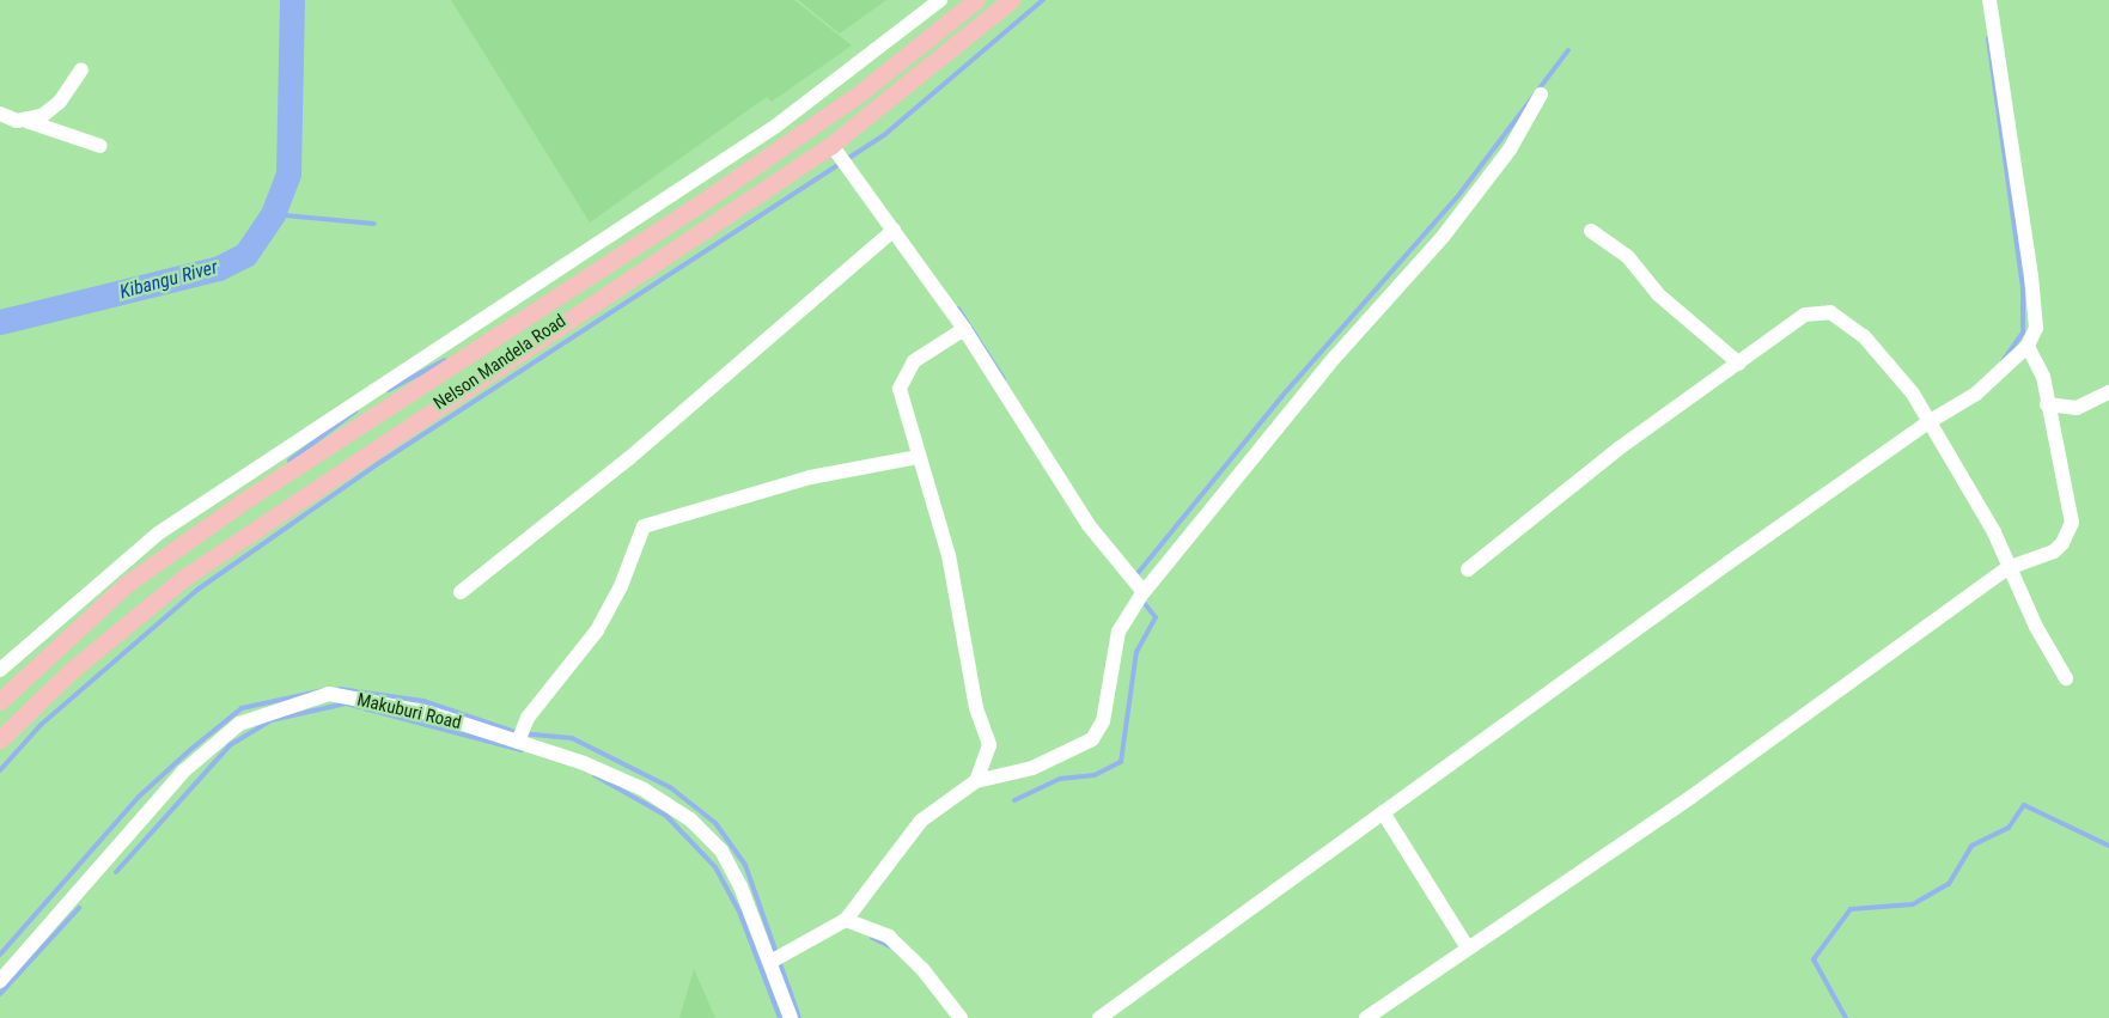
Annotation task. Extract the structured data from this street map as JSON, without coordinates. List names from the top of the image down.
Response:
{
  "streets": {
    "main road": ["Nelson Mandela Road"],
    "street": ["Makuburi Road"]
  },
  "water": ["Kibangu River"]
}
